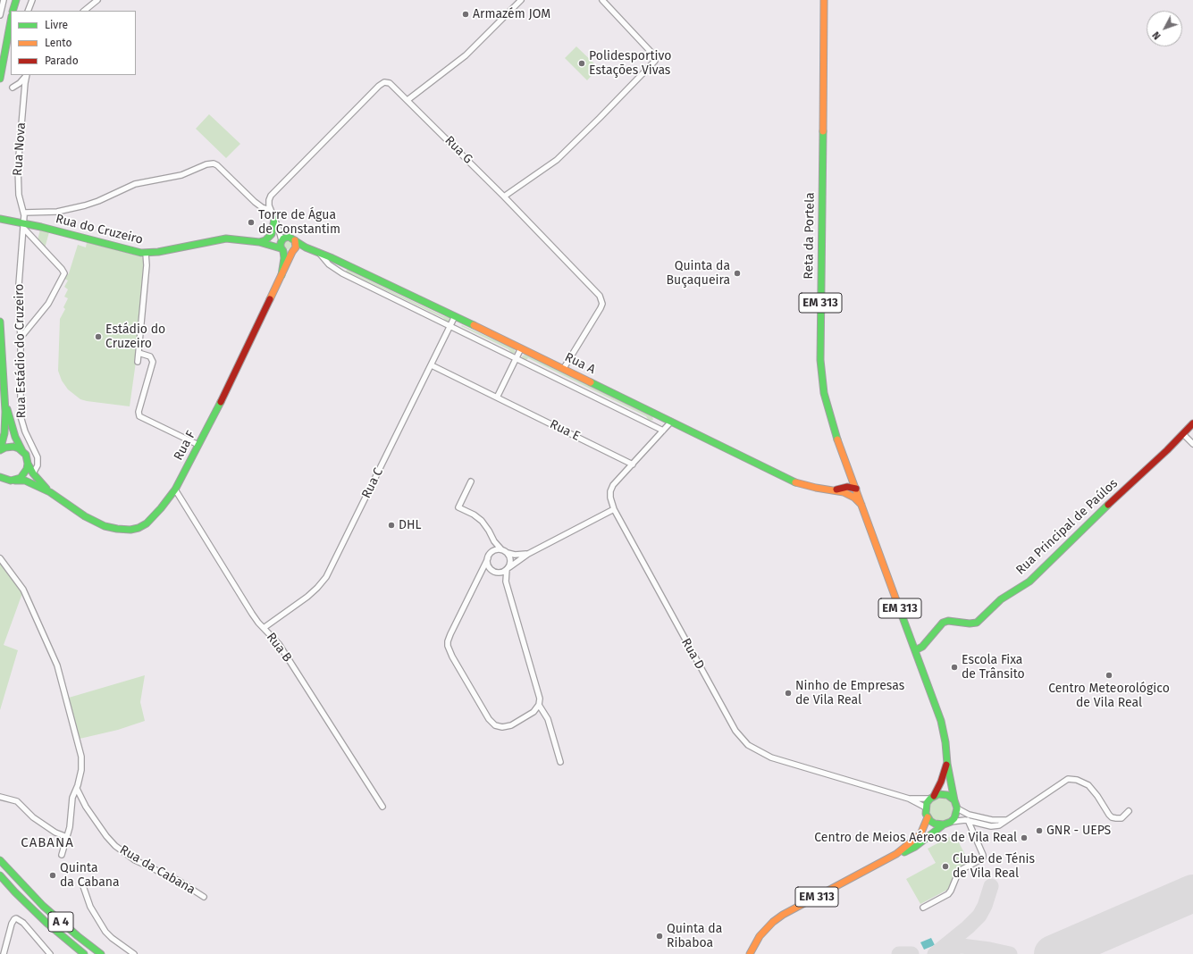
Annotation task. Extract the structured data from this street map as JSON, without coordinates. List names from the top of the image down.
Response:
{
  "streets": {
    "main road": [
      "Rua do Cruzeiro",
      "Reta da Portela",
      "EM 313",
      "Rua A",
      "Rua F",
      "Rua Principal de Paúlos",
      "A 4"
    ],
    "street": [
      "Rua Nova",
      "Rua G",
      "Rua Estádio do Cruzeiro",
      "Rua E",
      "Rua C",
      "Rua B",
      "Rua D",
      "Rua da Cabana"
    ]
  },
  "crossings": [
    ["Rua Nova", "Rua do Cruzeiro"],
    ["Rua Nova", "Rua Estádio do Cruzeiro"],
    ["Rua G", "Rua A"],
    ["Rua do Cruzeiro", "Rua Estádio do Cruzeiro"],
    ["Reta da Portela", "EM 313"],
    ["EM 313", "Rua Principal de Paúlos"],
    ["Rua A", "Rua C"],
    ["Rua A", "Rua D"],
    ["Rua E", "Rua C"],
    ["Rua E", "Rua D"],
    ["Rua F", "Rua B"],
    ["Rua C", "Rua B"]
  ],
  "districts": ["CABANA"],
  "places": [
    "Armazém JOM",
    "Polidesportivo Estações Vivas",
    "Torre de Água de Constantim",
    "Quinta da Buçaqueira",
    "Estádio do Cruzeiro",
    "DHL",
    "Escola Fixa de Trânsito",
    "Centro Meteorológico de Vila Real",
    "Ninho de Empresas de Vila Real",
    "GNR - UEPS",
    "Centro de Meios Aéreos de Vila Real",
    "Clube de Ténis de Vila Real",
    "Quinta da Cabana",
    "Quinta da Ribaboa"
  ],
  "legend": ["Livre", "Lento", "Parado"],
  "north": "bottom left"
}
